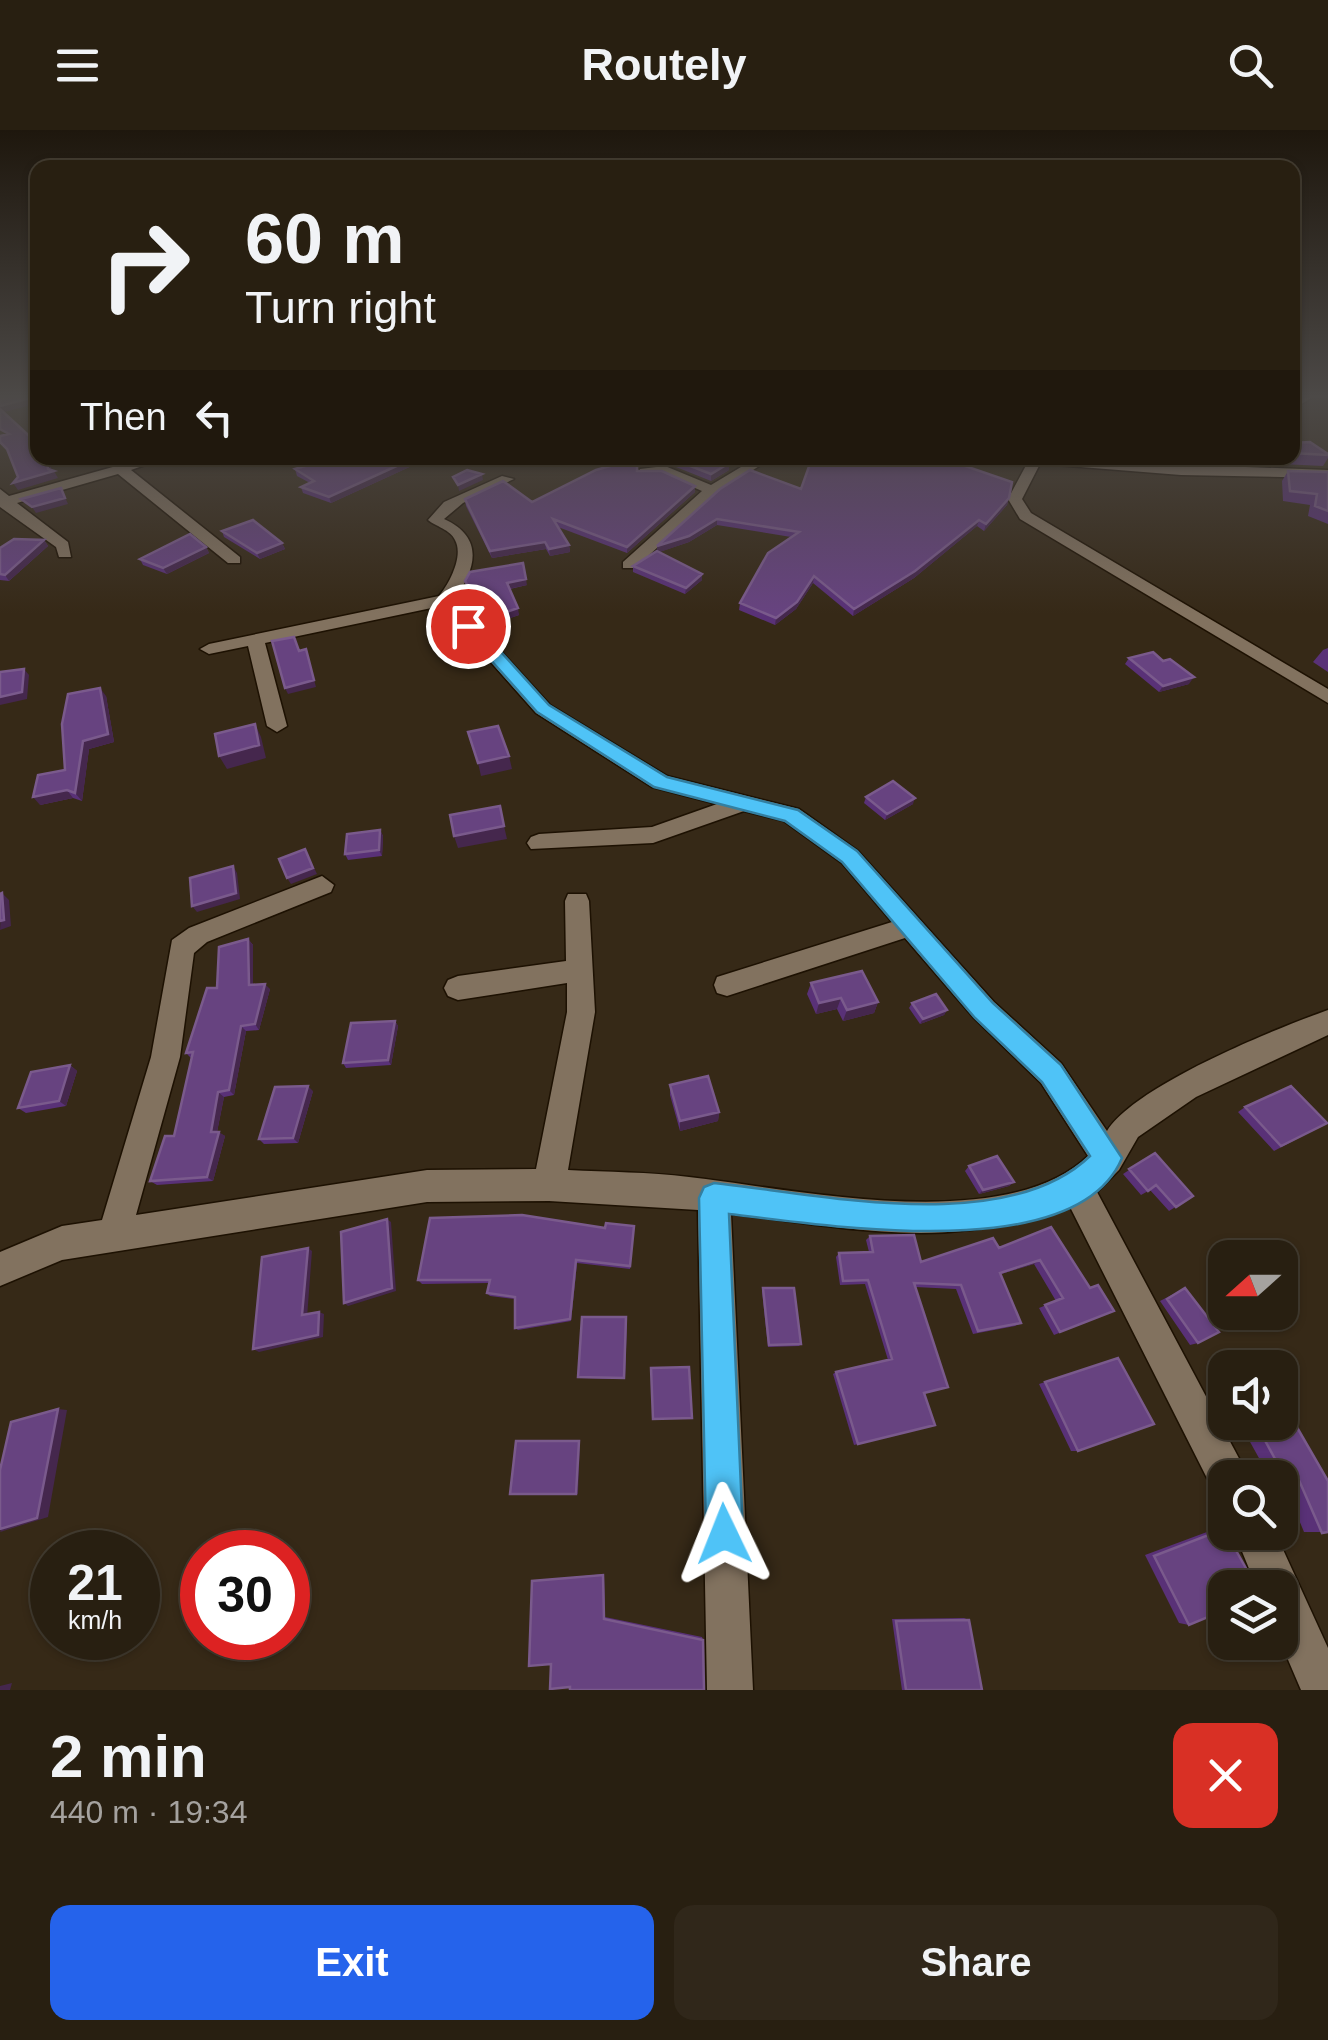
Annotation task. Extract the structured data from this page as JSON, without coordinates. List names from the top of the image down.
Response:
{
  "north": "left",
  "page": {
    "header": "Routely",
    "turn": ["60 m", "Turn right"],
    "then": "Then",
    "speed": "21 km/h",
    "limit": "30",
    "heading": ["2 min", "440 m · 19:34"],
    "buttons": ["Exit", "Share"]
  }
}
